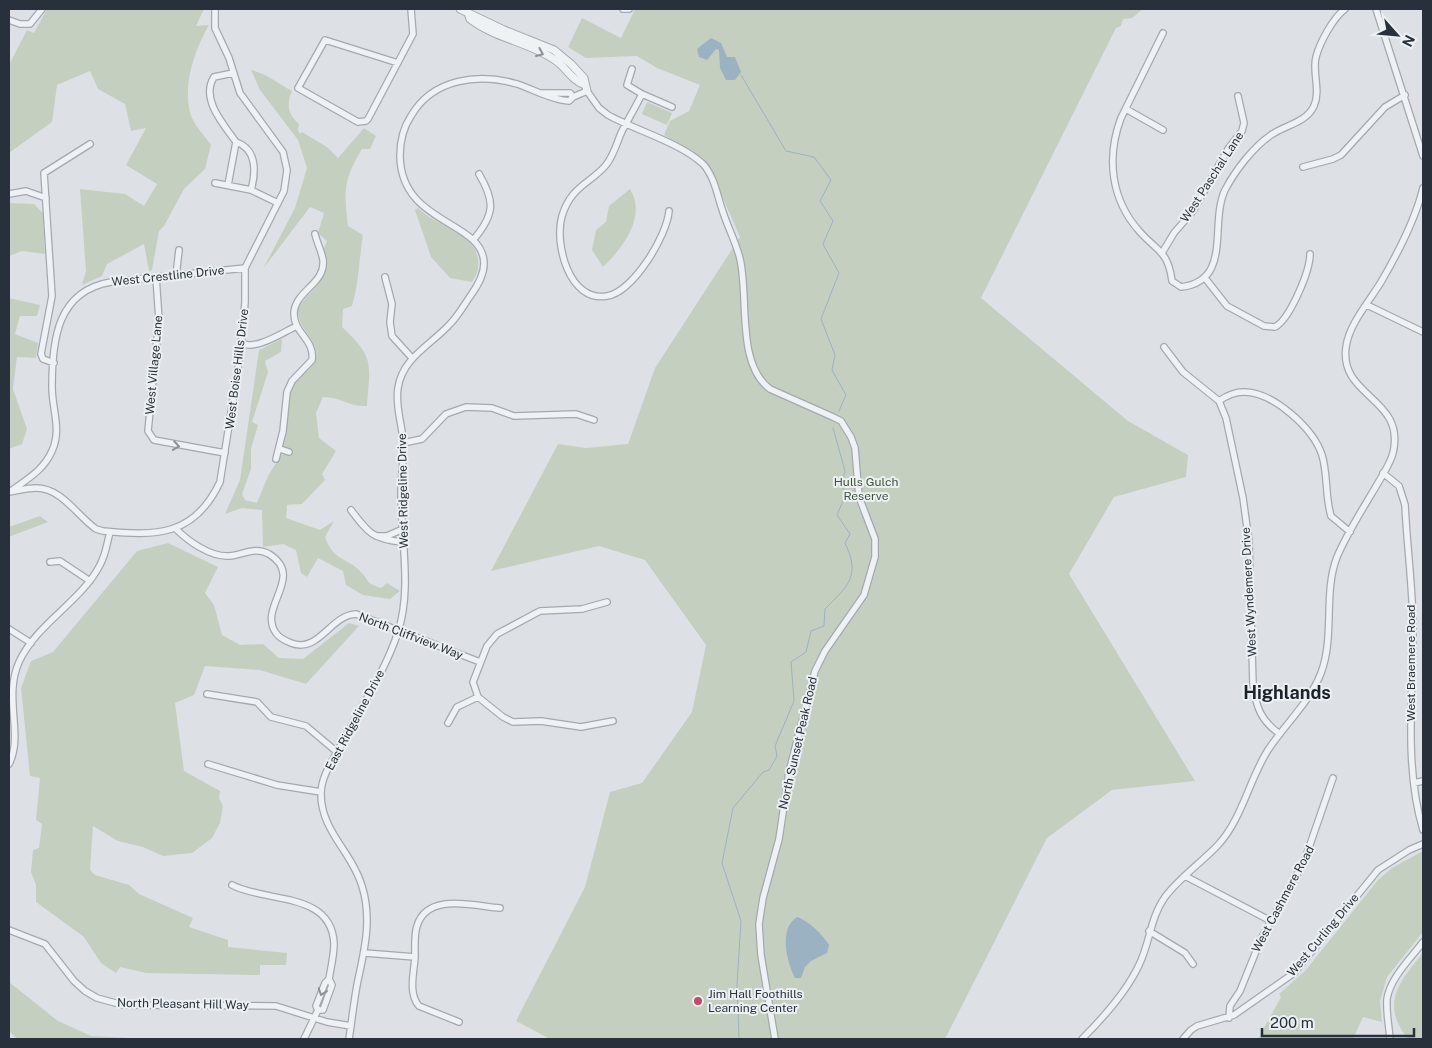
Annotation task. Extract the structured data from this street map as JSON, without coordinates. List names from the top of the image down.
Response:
{
  "streets": {
    "street": [
      "West Paschal Lane",
      "West Crestline Drive",
      "West Village Lane",
      "West Boise Hills Drive",
      "West Ridgeline Drive",
      "West Wyndemere Drive",
      "North Cliffview Way",
      "West Braemere Road",
      "East Ridgeline Drive",
      "North Sunset Peak Road",
      "West Cashmere Road",
      "West Curling Drive",
      "North Pleasant Hill Way"
    ]
  },
  "crossings": [
    ["West Crestline Drive", "West Village Lane"],
    ["West Crestline Drive", "West Boise Hills Drive"],
    ["West Village Lane", "West Boise Hills Drive"],
    ["West Boise Hills Drive", "North Cliffview Way"],
    ["West Ridgeline Drive", "North Cliffview Way"],
    ["West Ridgeline Drive", "East Ridgeline Drive"],
    ["North Cliffview Way", "East Ridgeline Drive"],
    ["East Ridgeline Drive", "North Pleasant Hill Way"],
    ["West Cashmere Road", "West Curling Drive"]
  ],
  "districts": ["Highlands"],
  "parks": ["Hulls Gulch Reserve"],
  "places": ["Jim Hall Foothills Learning Center"],
  "scale_bar": "200 m",
  "north": "bottom right"
}
